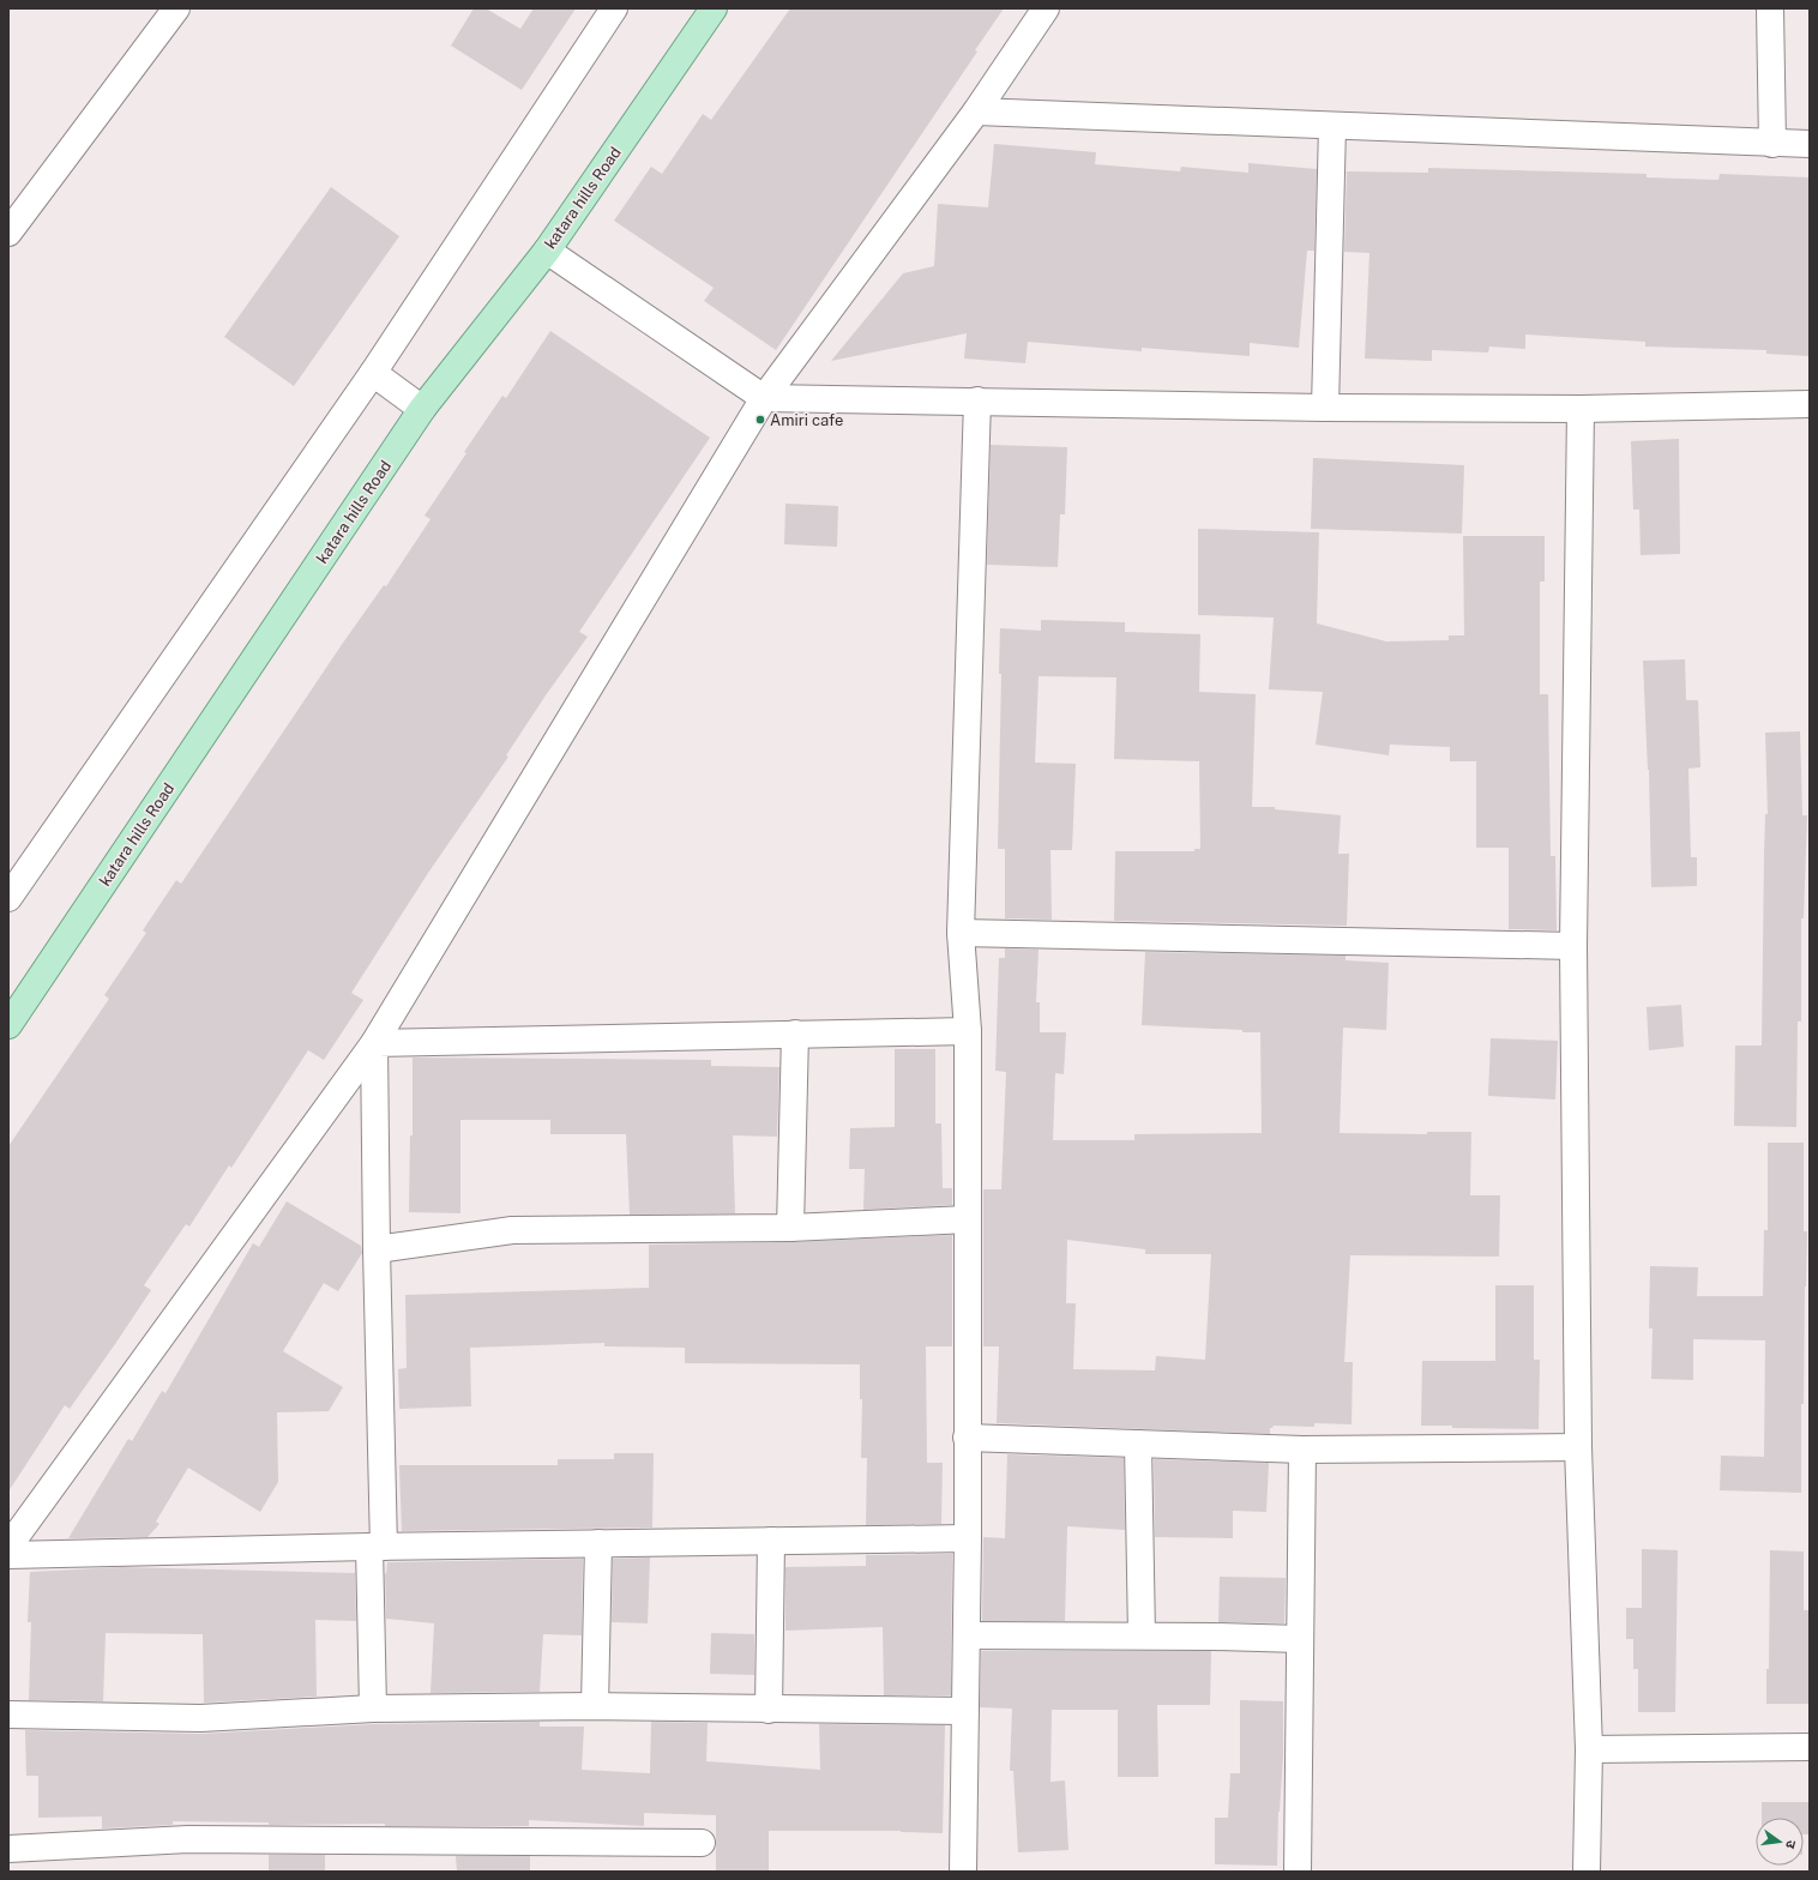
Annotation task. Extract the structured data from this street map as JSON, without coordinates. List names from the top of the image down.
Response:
{
  "streets": {
    "main road": ["katara hills Road"]
  },
  "places": ["Amiri cafe"],
  "north": "right"
}
